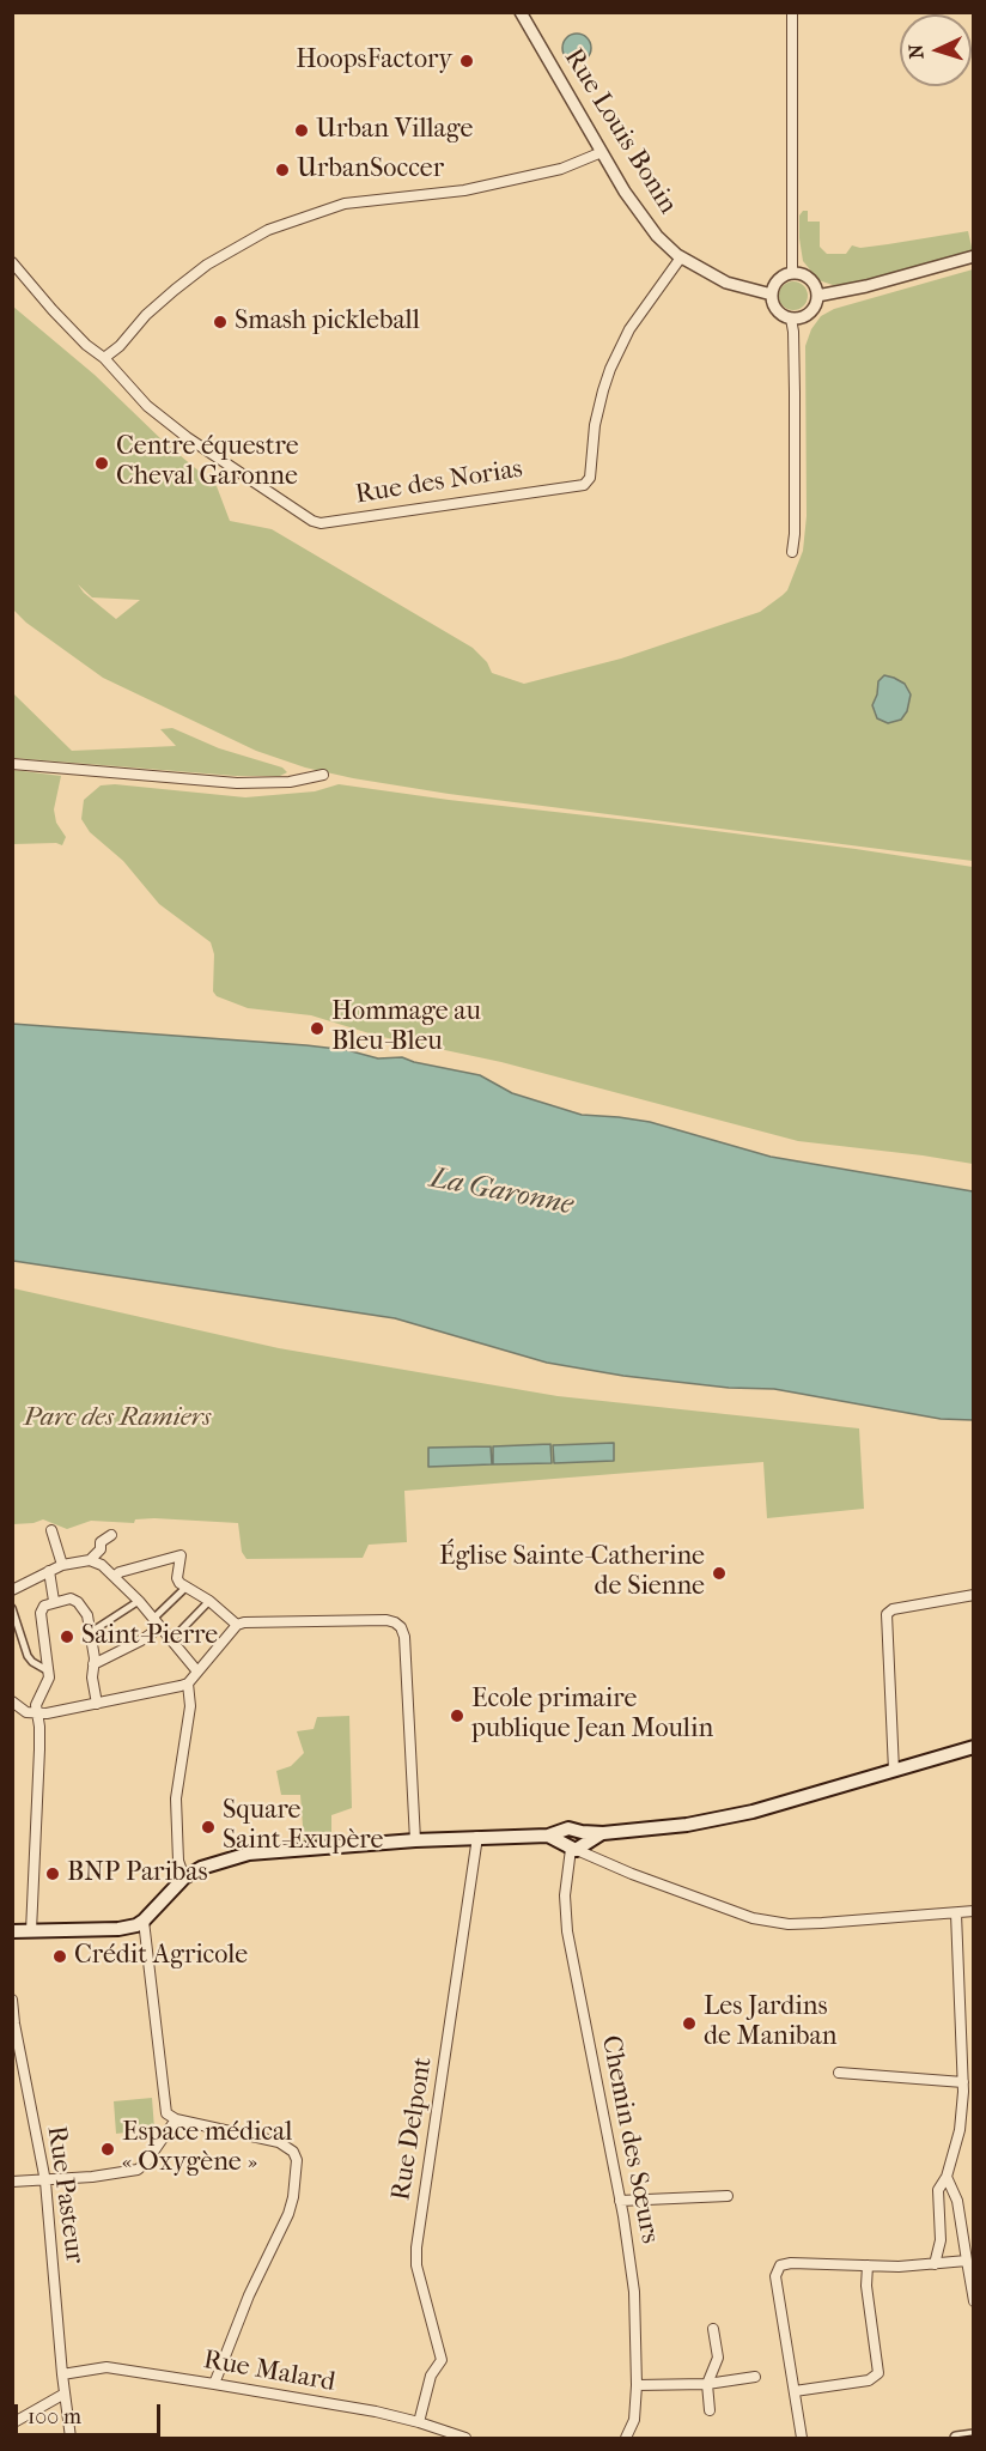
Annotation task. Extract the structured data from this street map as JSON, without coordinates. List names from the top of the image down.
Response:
{
  "streets": {
    "street": [
      "Rue Louis Bonin",
      "Rue des Norias",
      "Rue Delpont",
      "Chemin des Sœurs",
      "Rue Pasteur",
      "Rue Malard"
    ]
  },
  "crossings": [
    ["Rue Louis Bonin", "Rue des Norias"],
    ["Rue Delpont", "Rue Malard"],
    ["Rue Pasteur", "Rue Malard"]
  ],
  "water": ["La Garonne"],
  "parks": ["Parc des Ramiers"],
  "places": [
    "HoopsFactory",
    "Urban Village",
    "UrbanSoccer",
    "Smash pickleball",
    "Centre équestre Cheval Garonne",
    "Hommage au Bleu-Bleu",
    "Église Sainte-Catherine de Sienne",
    "Saint-Pierre",
    "Ecole primaire publique Jean Moulin",
    "Square Saint-Exupère",
    "BNP Paribas",
    "Crédit Agricole",
    "Les Jardins de Maniban",
    "Espace médical « Oxygène »"
  ],
  "scale_bar": "100 m",
  "north": "left"
}
